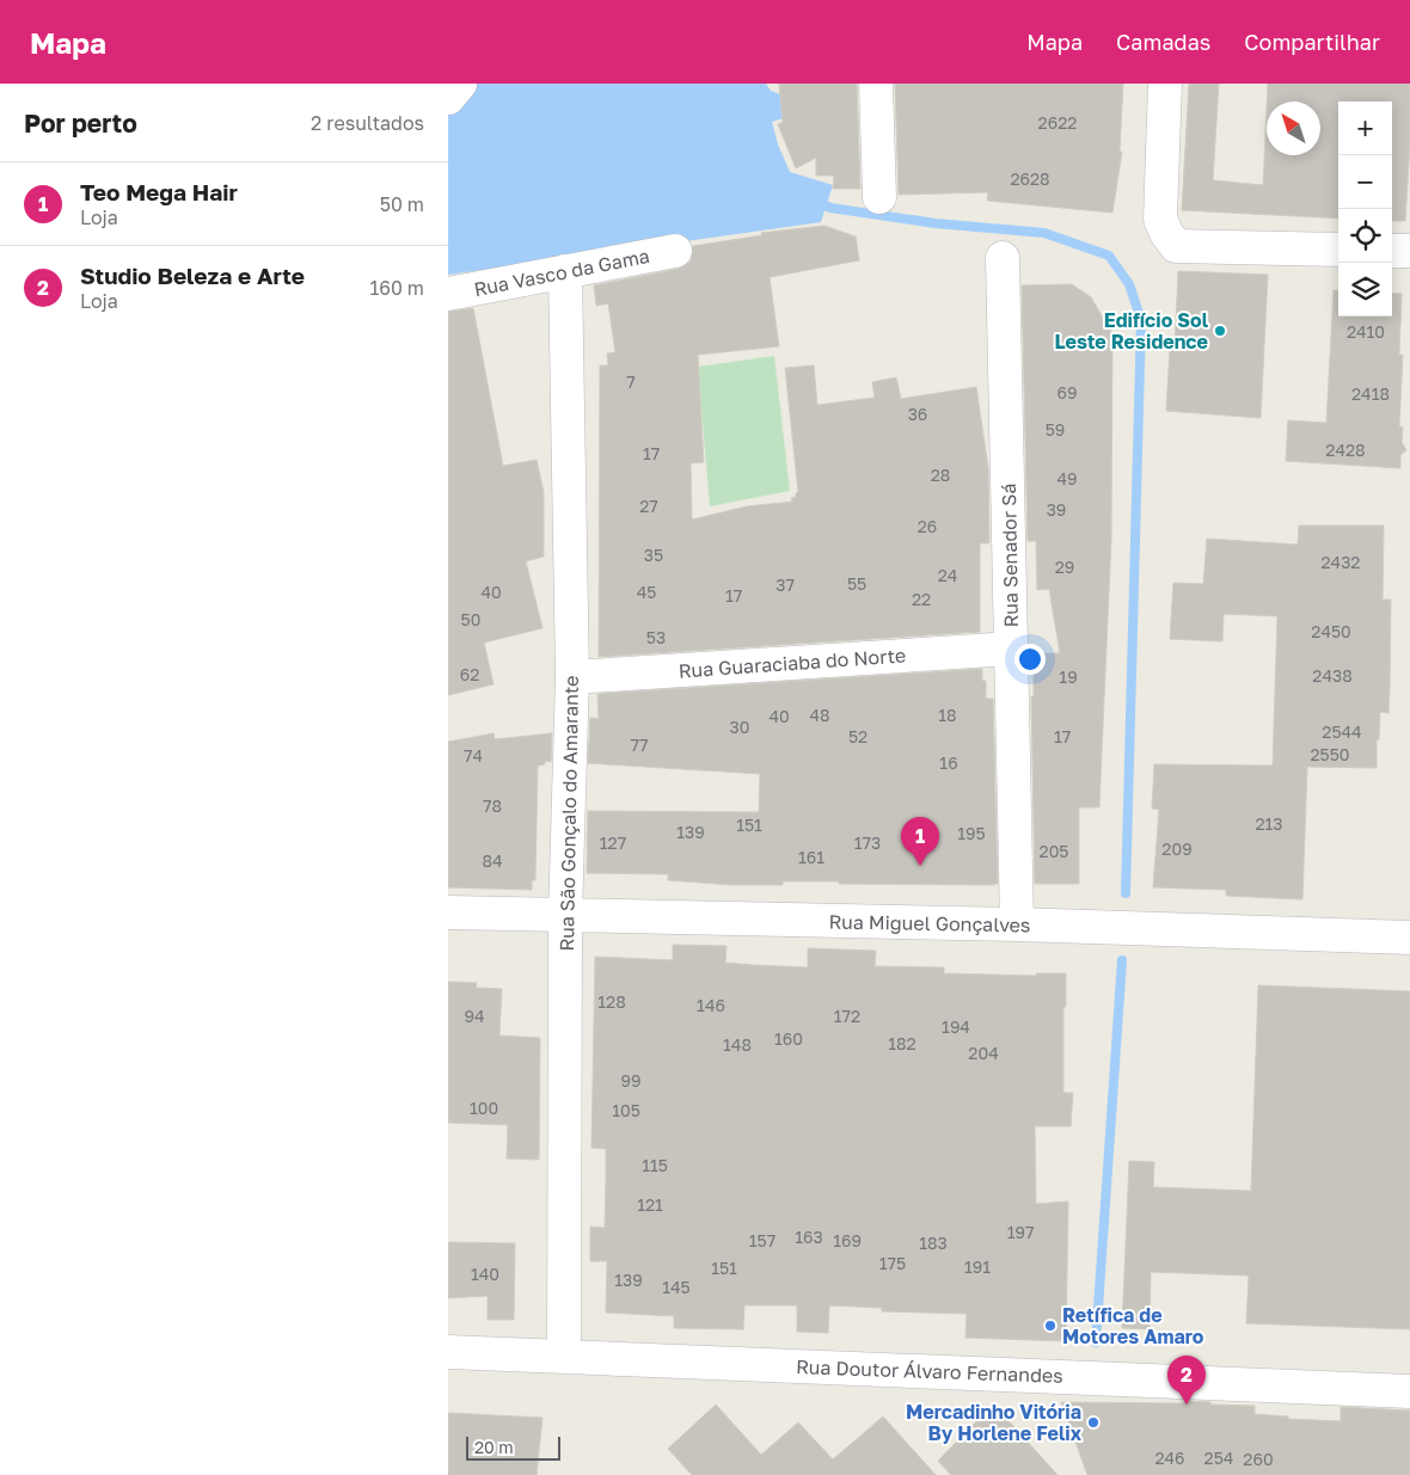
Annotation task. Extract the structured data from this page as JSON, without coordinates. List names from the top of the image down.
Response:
{
  "streets": {
    "street": [
      "Rua Vasco da Gama",
      "Rua Senador Sá",
      "Rua Guaraciaba do Norte",
      "Rua São Gonçalo do Amarante",
      "Rua Miguel Gonçalves",
      "Rua Doutor Álvaro Fernandes"
    ]
  },
  "crossings": [
    ["Rua Vasco da Gama", "Rua São Gonçalo do Amarante"],
    ["Rua Senador Sá", "Rua Guaraciaba do Norte"],
    ["Rua Senador Sá", "Rua Miguel Gonçalves"],
    ["Rua Guaraciaba do Norte", "Rua São Gonçalo do Amarante"],
    ["Rua São Gonçalo do Amarante", "Rua Miguel Gonçalves"],
    ["Rua São Gonçalo do Amarante", "Rua Doutor Álvaro Fernandes"]
  ],
  "places": ["Edifício Sol Leste Residence", "Retífica de Motores Amaro", "Mercadinho Vitória By Horlene Felix"],
  "house_numbers": [
    "2622",
    "2628",
    "2410",
    "7",
    "69",
    "2418",
    "36",
    "59",
    "2428",
    "17",
    "28",
    "49",
    "27",
    "39",
    "26",
    "35",
    "2432",
    "29",
    "24",
    "55",
    "37",
    "40",
    "45",
    "17",
    "22",
    "50",
    "2450",
    "53",
    "62",
    "2438",
    "19",
    "48",
    "18",
    "40",
    "30",
    "2544",
    "52",
    "17",
    "77",
    "2550",
    "74",
    "16",
    "78",
    "213",
    "151",
    "139",
    "195",
    "127",
    "173",
    "209",
    "205",
    "161",
    "84",
    "128",
    "146",
    "94",
    "172",
    "194",
    "160",
    "182",
    "148",
    "204",
    "99",
    "100",
    "105",
    "115",
    "121",
    "197",
    "163",
    "157",
    "169",
    "183",
    "175",
    "191",
    "151",
    "140",
    "139",
    "145",
    "246",
    "254",
    "260"
  ],
  "scale_bar": "20 m",
  "north": "top left",
  "page": {
    "header": "Mapa",
    "nav": ["Mapa", "Camadas", "Compartilhar"],
    "heading": ["Por perto", "2 resultados"],
    "map_buttons": ["+", "−"],
    "list": [
      {
        "mark": "1",
        "name": "Teo Mega Hair",
        "note": "Loja",
        "value": "50 m"
      },
      {
        "mark": "2",
        "name": "Studio Beleza e Arte",
        "note": "Loja",
        "value": "160 m"
      }
    ],
    "pins": ["1", "2"],
    "scale": "20 m"
  }
}
